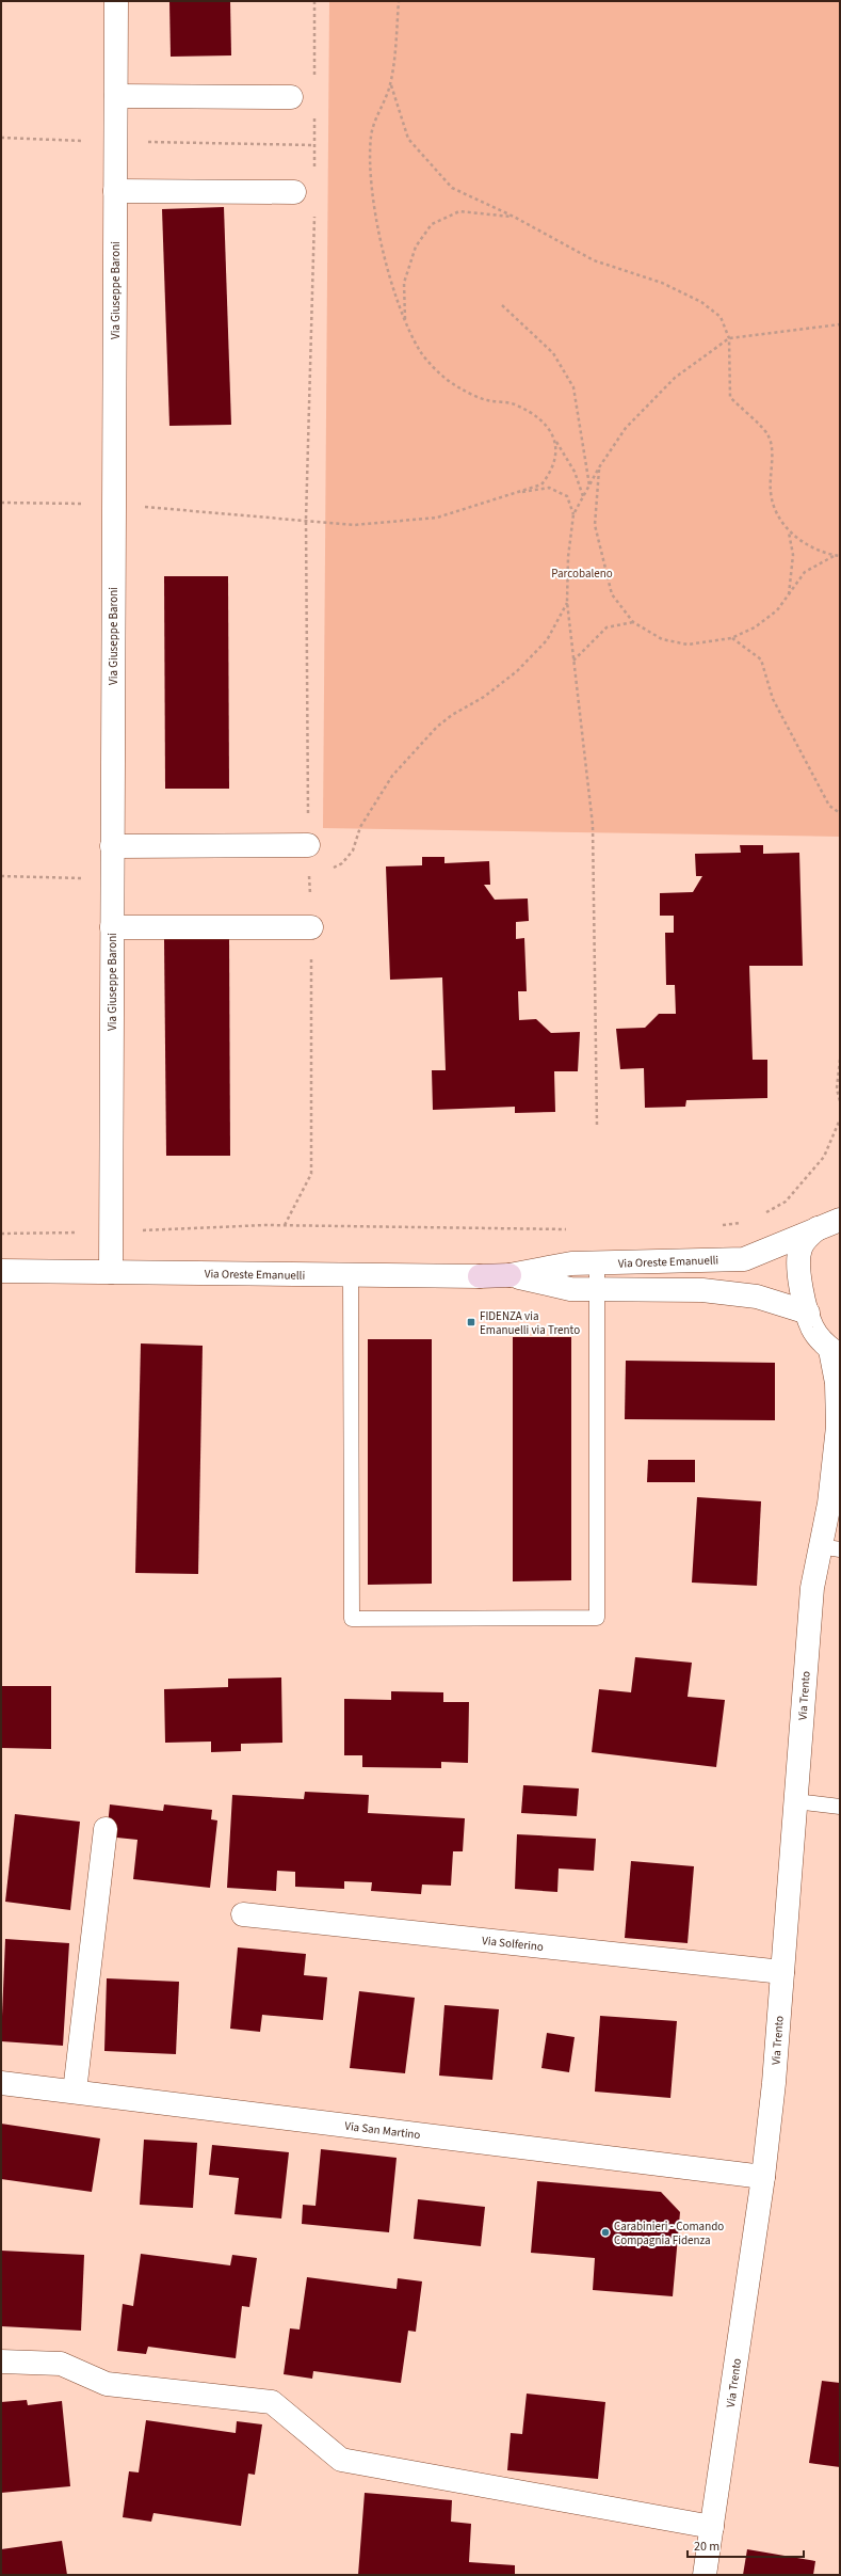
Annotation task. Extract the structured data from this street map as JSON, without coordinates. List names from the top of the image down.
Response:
{
  "streets": {
    "street": [
      "Via Giuseppe Baroni",
      "Via Oreste Emanuelli",
      "Via Trento",
      "Via Solferino",
      "Via San Martino"
    ]
  },
  "crossings": [
    ["Via Giuseppe Baroni", "Via Oreste Emanuelli"],
    ["Via Trento", "Via Solferino"],
    ["Via Trento", "Via San Martino"]
  ],
  "parks": ["Parcobaleno"],
  "places": {
    "transit": ["FIDENZA via Emanuelli via Trento"],
    "other": ["Carabinieri - Comando Compagnia Fidenza"]
  },
  "scale_bar": "20 m"
}
